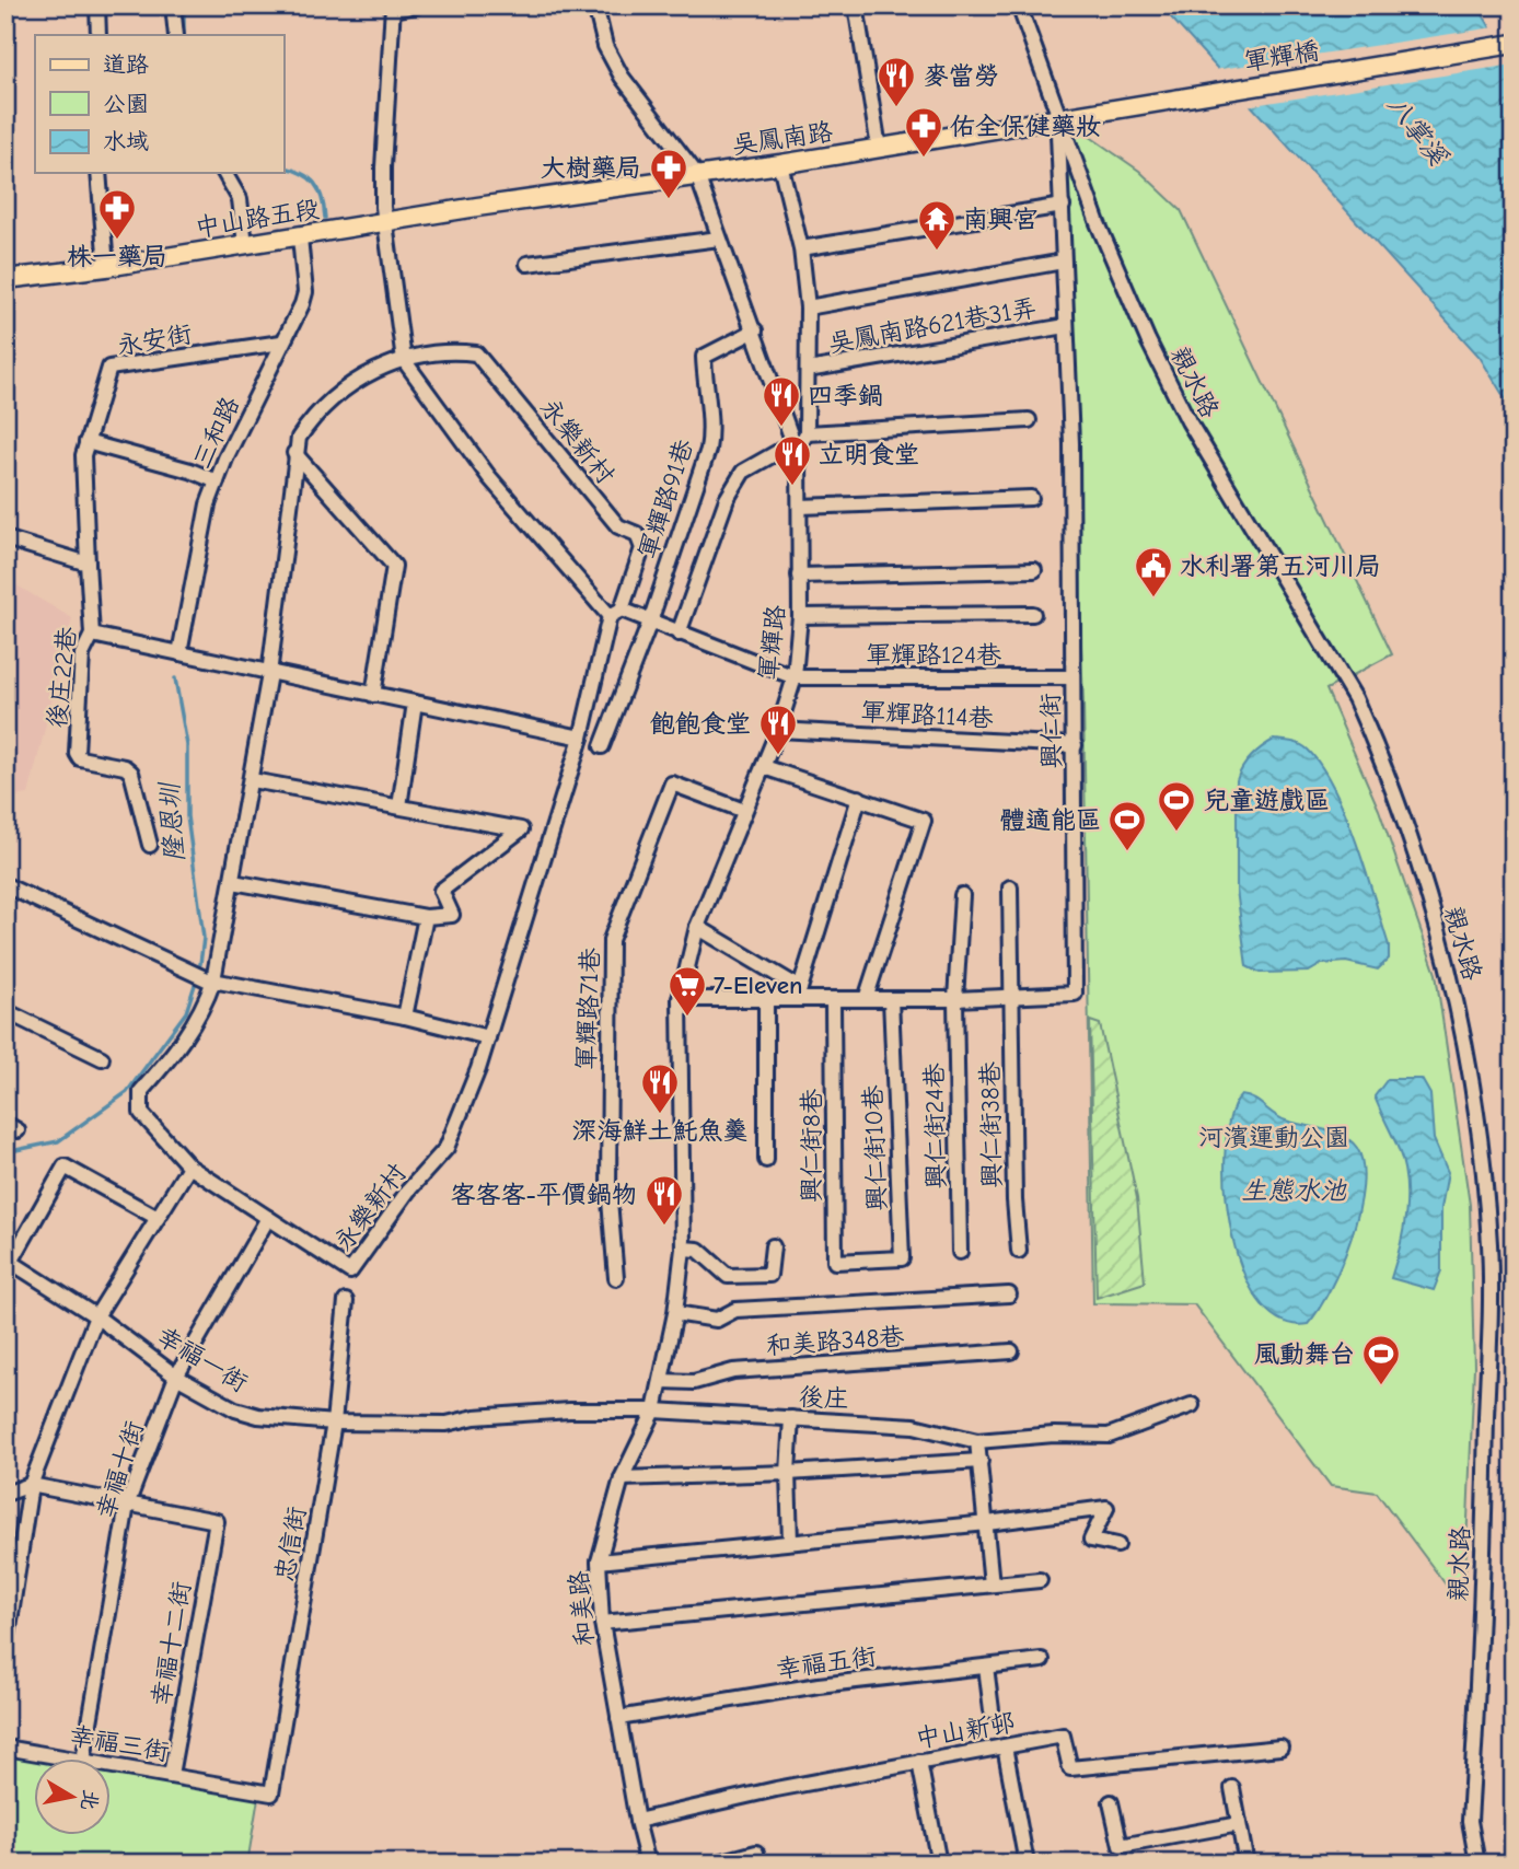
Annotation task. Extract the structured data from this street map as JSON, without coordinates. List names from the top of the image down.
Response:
{
  "streets": {
    "main road": ["軍輝橋", "吳鳳南路", "中山路五段"],
    "street": [
      "吳鳳南路621巷31弄",
      "永安街",
      "親水路",
      "三和路",
      "永樂新村",
      "軍輝路91巷",
      "軍輝路",
      "軍輝路124巷",
      "後庄22巷",
      "軍輝路114巷",
      "興仁街",
      "軍輝路71巷",
      "興仁街38巷",
      "興仁街24巷",
      "興仁街8巷",
      "興仁街10巷",
      "和美路348巷",
      "幸福一街",
      "後庄",
      "幸福十街",
      "忠信街",
      "和美路",
      "幸福十二街",
      "幸福五街",
      "中山新邨",
      "幸福三街"
    ]
  },
  "crossings": [
    ["軍輝橋", "吳鳳南路"],
    ["軍輝橋", "親水路"],
    ["軍輝橋", "興仁街"],
    ["吳鳳南路", "中山路五段"],
    ["吳鳳南路", "親水路"],
    ["吳鳳南路", "軍輝路"],
    ["吳鳳南路", "興仁街"],
    ["中山路五段", "三和路"],
    ["吳鳳南路621巷31弄", "興仁街"],
    ["永安街", "三和路"],
    ["永安街", "後庄22巷"],
    ["親水路", "興仁街"],
    ["永樂新村", "幸福十街"],
    ["軍輝路91巷", "軍輝路"],
    ["軍輝路", "軍輝路124巷"],
    ["軍輝路", "軍輝路114巷"],
    ["軍輝路", "興仁街"],
    ["軍輝路", "軍輝路71巷"],
    ["軍輝路", "和美路348巷"],
    ["軍輝路", "和美路"],
    ["軍輝路124巷", "興仁街"],
    ["軍輝路114巷", "興仁街"],
    ["興仁街", "興仁街38巷"],
    ["興仁街", "興仁街24巷"],
    ["興仁街", "興仁街8巷"],
    ["興仁街", "興仁街10巷"],
    ["興仁街8巷", "興仁街10巷"],
    ["和美路348巷", "和美路"],
    ["幸福一街", "後庄"],
    ["幸福一街", "幸福十街"],
    ["幸福一街", "忠信街"],
    ["後庄", "和美路"],
    ["幸福十街", "幸福十二街"],
    ["忠信街", "幸福三街"],
    ["和美路", "幸福五街"],
    ["和美路", "中山新邨"],
    ["幸福十二街", "幸福三街"]
  ],
  "water": ["八掌溪", "隆恩圳", "生態水池"],
  "parks": ["河濱運動公園"],
  "places": {
    "restaurant": [
      "麥當勞",
      "四季鍋",
      "立明食堂",
      "飽飽食堂",
      "深海鮮土魠魚羹",
      "客客客-平價鍋物"
    ],
    "pharmacy": ["佑全保健藥妝", "大樹藥局", "株一藥局"],
    "temple": ["南興宮"],
    "public building": ["水利署第五河川局"],
    "sports": ["兒童遊戲區", "體適能區", "風動舞台"],
    "supermarket": ["7-Eleven"]
  },
  "legend": ["道路", "公園", "水域"],
  "north": "right"
}
